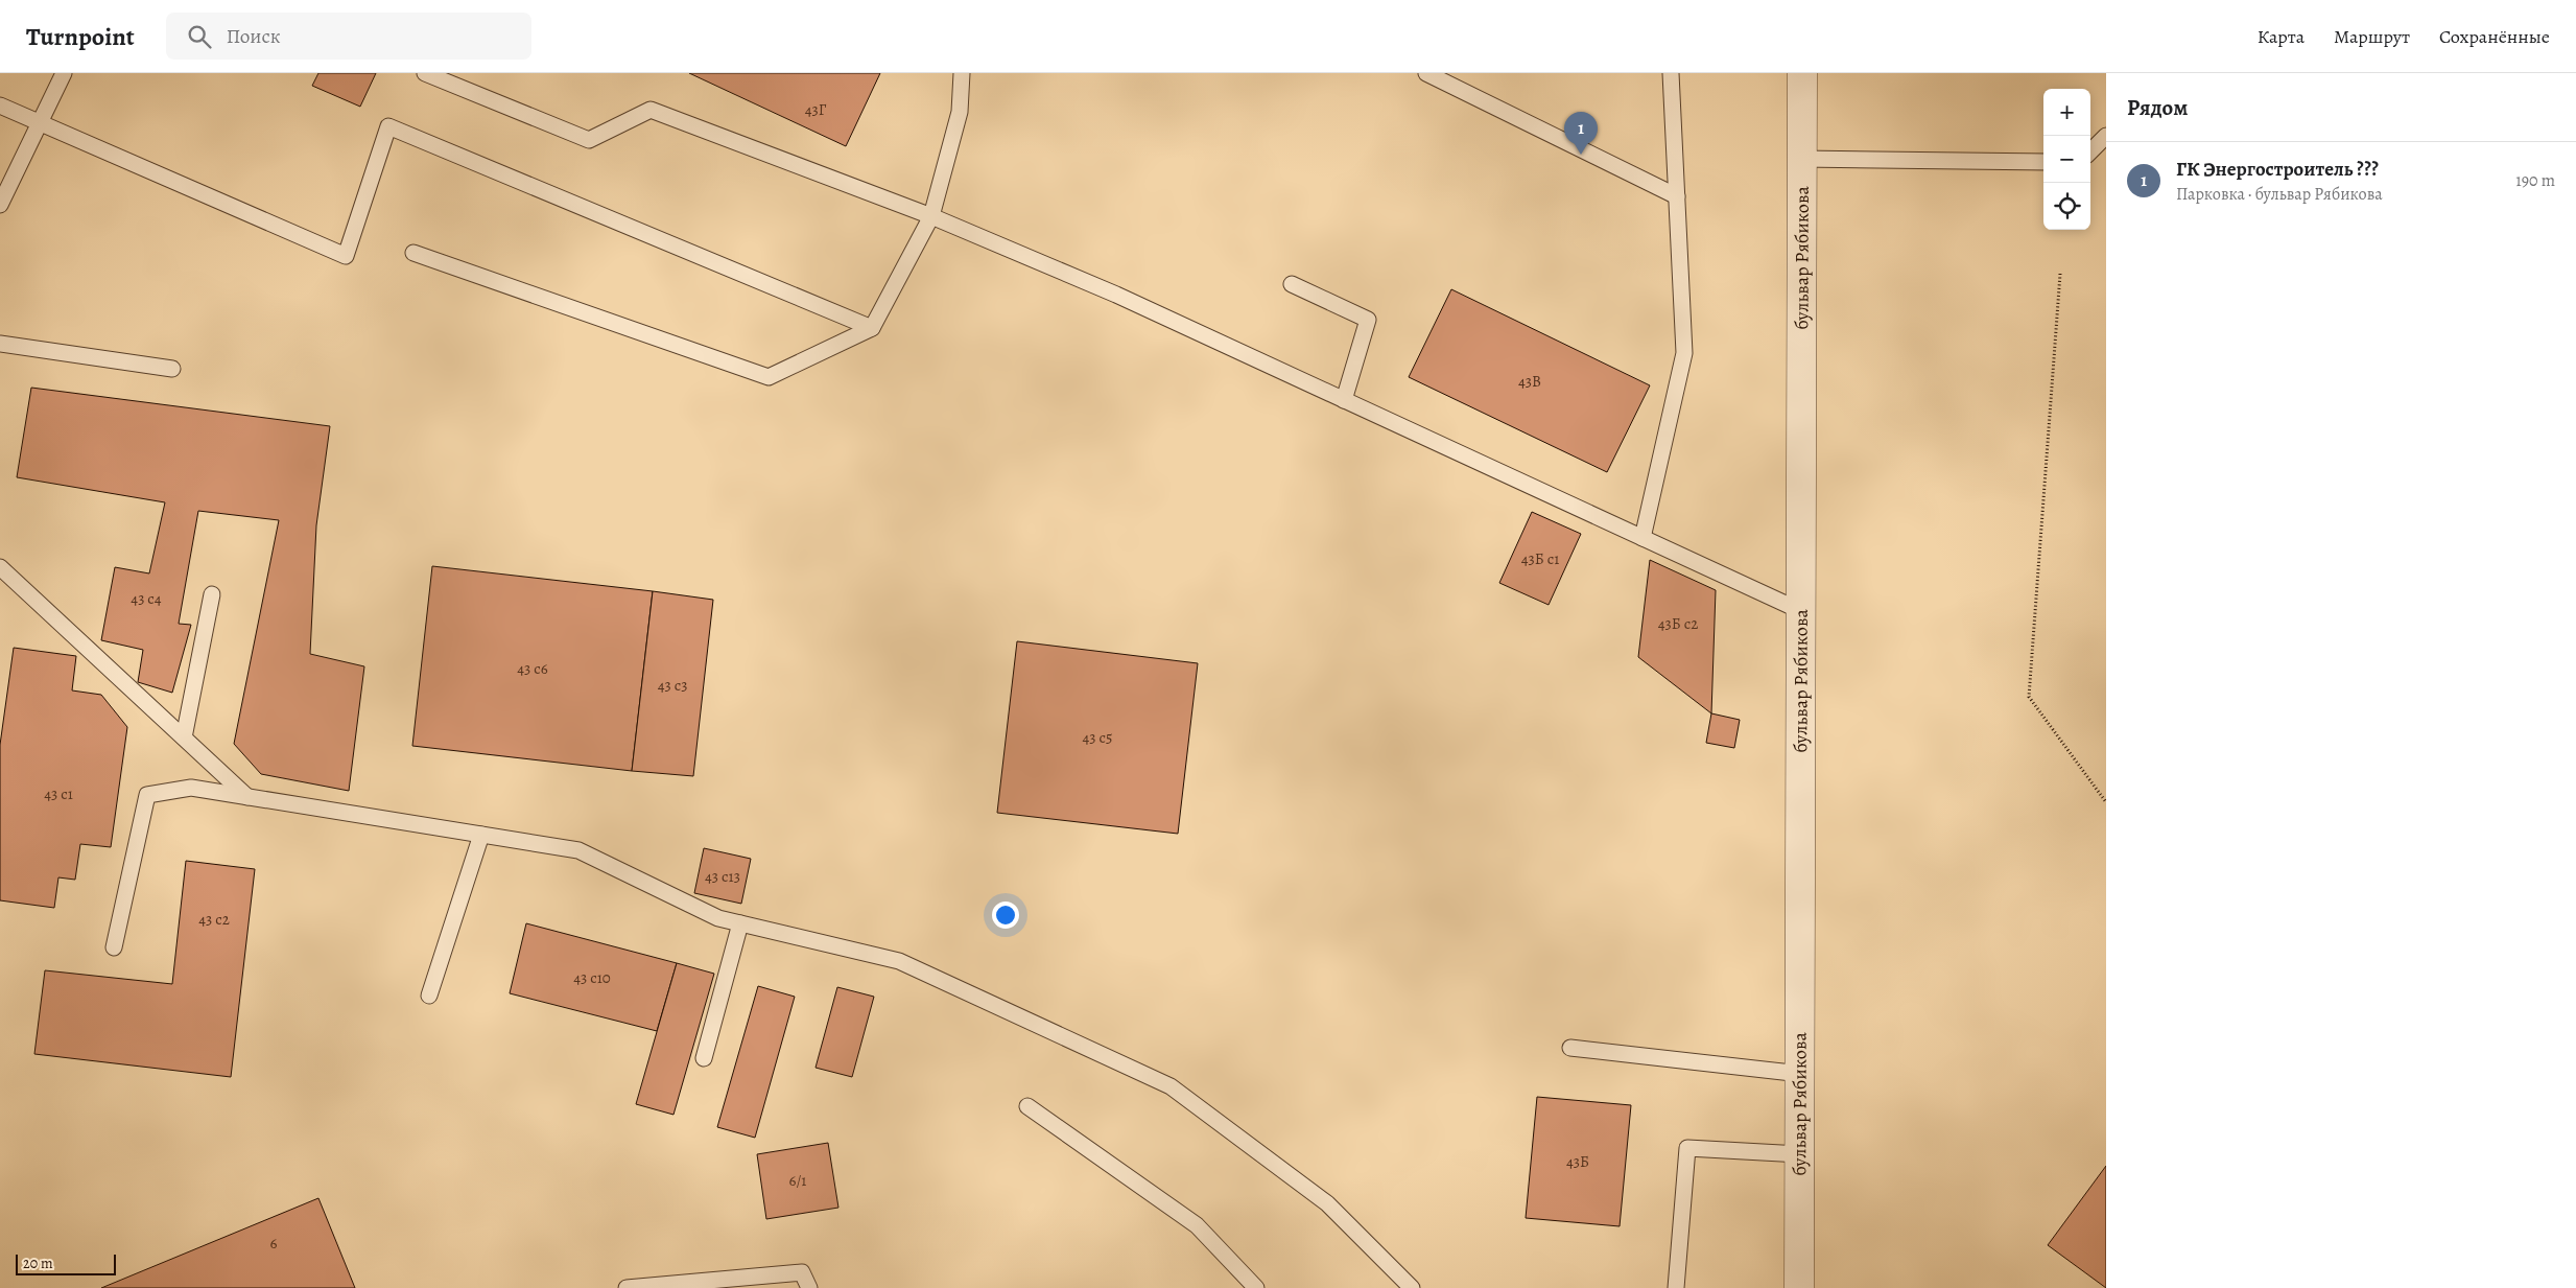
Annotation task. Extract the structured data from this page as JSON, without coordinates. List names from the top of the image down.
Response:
{
  "streets": {
    "street": ["бульвар Рябикова"]
  },
  "house_numbers": [
    "43Г",
    "43В",
    "43Б с1",
    "43 с4",
    "43Б с2",
    "43 с6",
    "43 с3",
    "43 с5",
    "43 с1",
    "43 с13",
    "43 с2",
    "43 с10",
    "43Б",
    "6/1",
    "6"
  ],
  "scale_bar": "20 m",
  "page": {
    "header": "Turnpoint",
    "search": "Поиск",
    "nav": ["Карта", "Маршрут", "Сохранённые"],
    "heading": "Рядом",
    "map_buttons": ["+", "−"],
    "pins": "1",
    "list": [
      {
        "mark": "1",
        "name": "ГК Энергостроитель ???",
        "note": "Парковка · бульвар Рябикова",
        "value": "190 m"
      }
    ],
    "scale": "20 m"
  }
}
